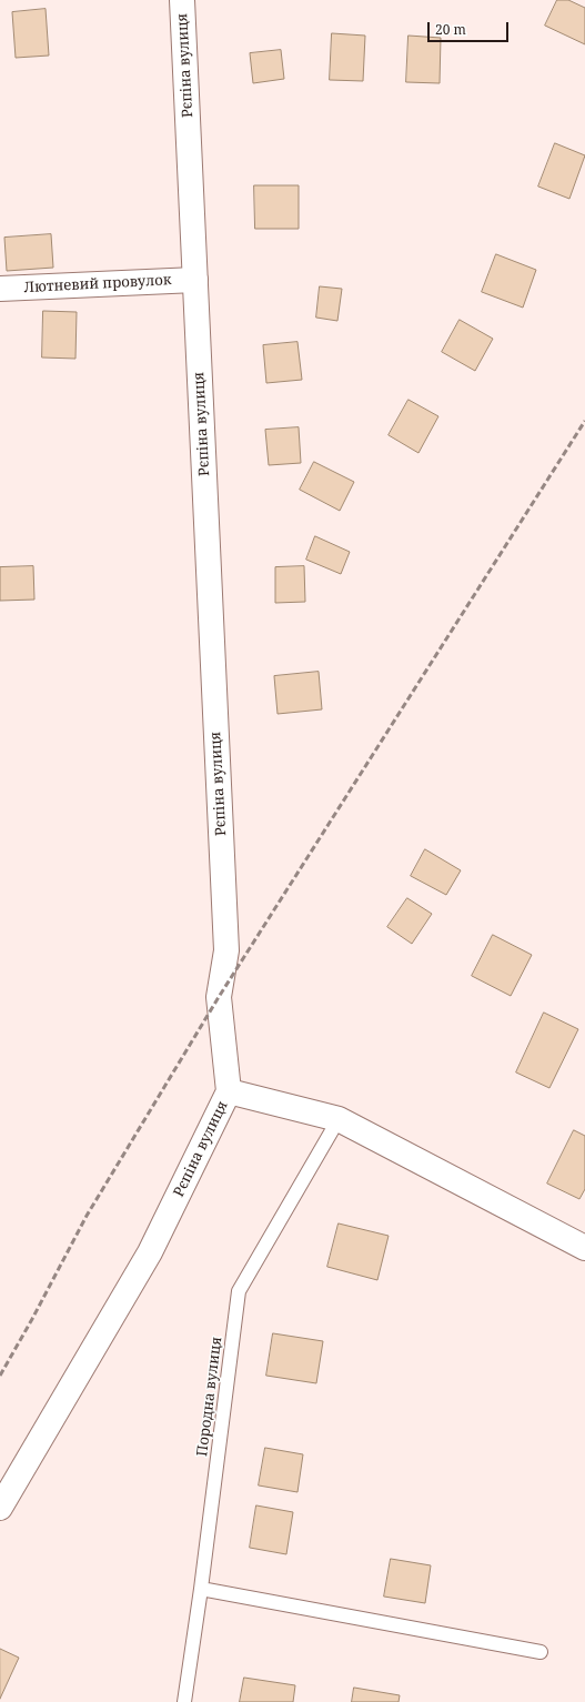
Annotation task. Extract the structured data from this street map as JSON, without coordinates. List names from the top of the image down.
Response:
{
  "streets": {
    "street": ["Рєпіна вулиця", "Лютневий провулок"],
    "lane": ["Породна вулиця"]
  },
  "crossings": [
    ["Рєпіна вулиця", "Лютневий провулок"]
  ],
  "scale_bar": "20 m"
}
